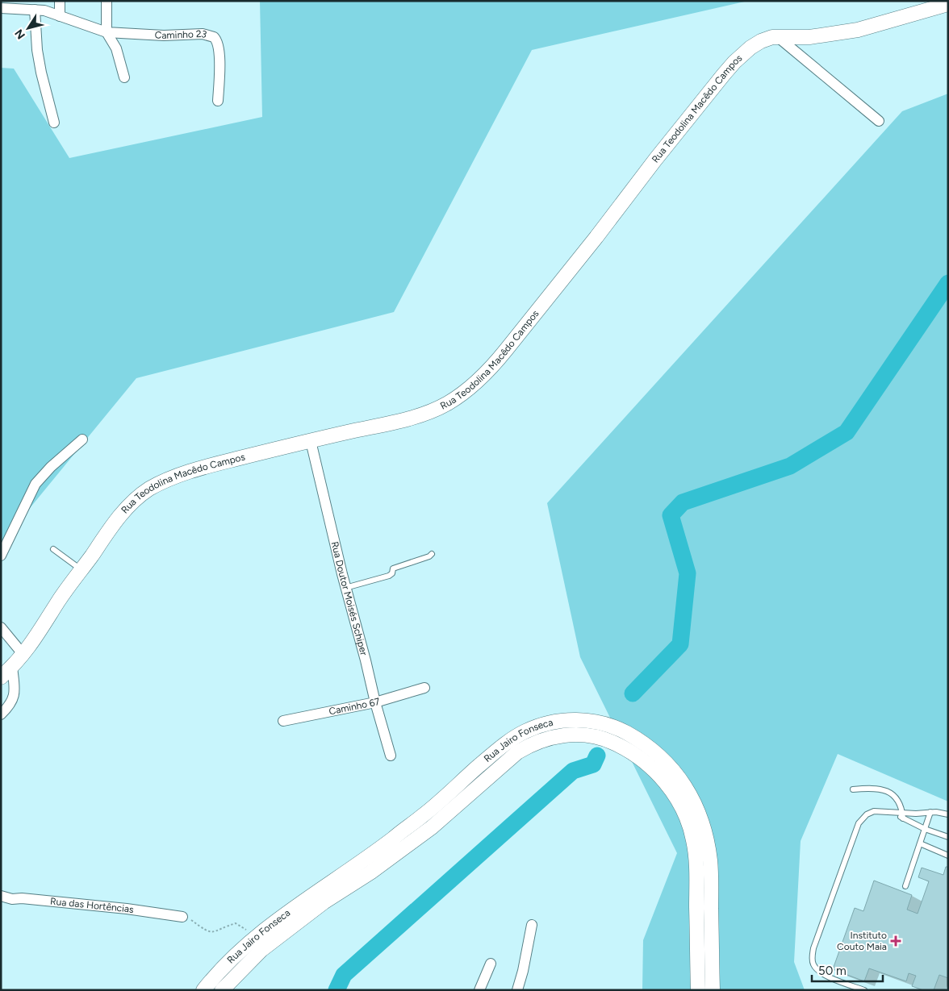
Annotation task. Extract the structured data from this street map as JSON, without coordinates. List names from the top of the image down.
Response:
{
  "streets": {
    "main road": ["Rua Teodolina Macêdo Campos", "Rua Jairo Fonseca"],
    "street": [
      "Caminho 23",
      "Rua Doutor Moisés Schiper",
      "Caminho 67",
      "Rua das Hortências"
    ]
  },
  "crossings": [
    ["Rua Teodolina Macêdo Campos", "Rua Doutor Moisés Schiper"],
    ["Rua Doutor Moisés Schiper", "Caminho 67"]
  ],
  "places": {
    "health": ["Instituto Couto Maia"]
  },
  "scale_bar": "50 m",
  "north": "bottom left"
}
